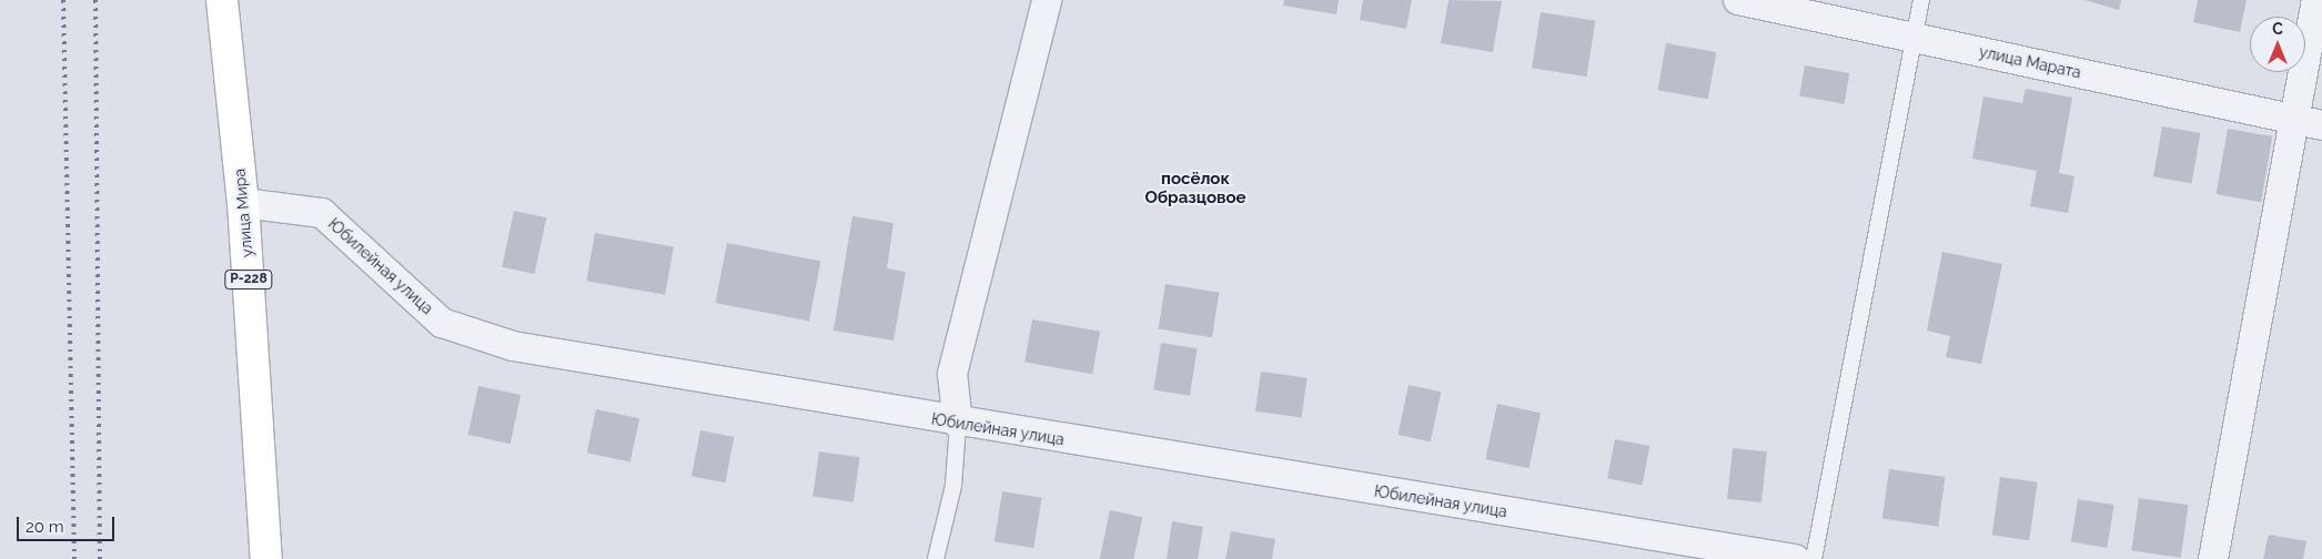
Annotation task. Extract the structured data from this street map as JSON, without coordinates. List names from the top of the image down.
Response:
{
  "streets": {
    "main road": ["улица Мира", "Р-228"],
    "street": ["улица Марата", "Юбилейная улица"]
  },
  "crossings": [
    ["улица Мира", "Юбилейная улица"]
  ],
  "districts": ["посёлок Образцовое"],
  "scale_bar": "20 m",
  "north": "top"
}
